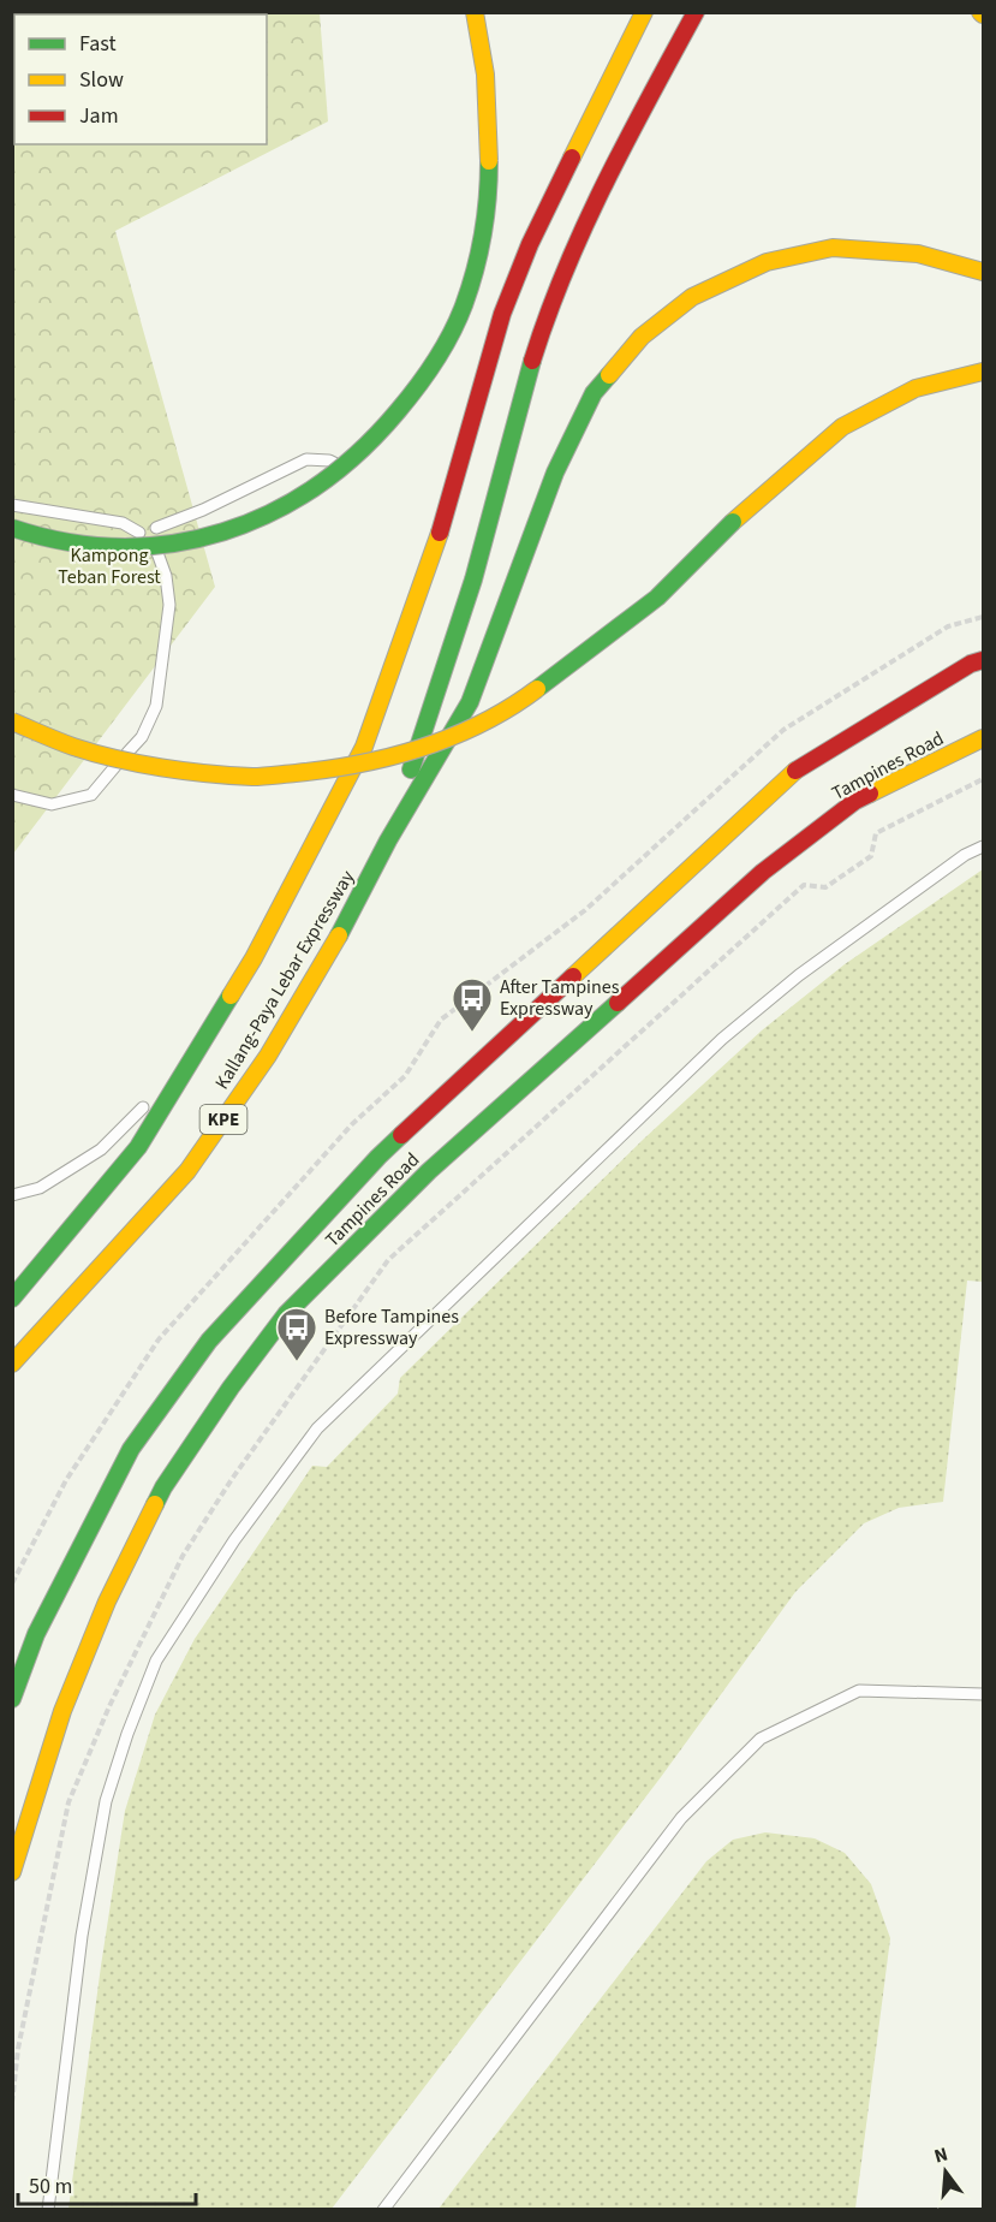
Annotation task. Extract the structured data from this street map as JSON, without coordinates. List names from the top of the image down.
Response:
{
  "streets": {
    "main road": ["Tampines Road", "Kallang-Paya Lebar Expressway", "KPE"]
  },
  "parks": ["Kampong Teban Forest"],
  "places": {
    "bus stop": ["After Tampines Expressway", "Before Tampines Expressway"]
  },
  "legend": ["Fast", "Slow", "Jam"],
  "scale_bar": "50 m",
  "north": "top"
}
